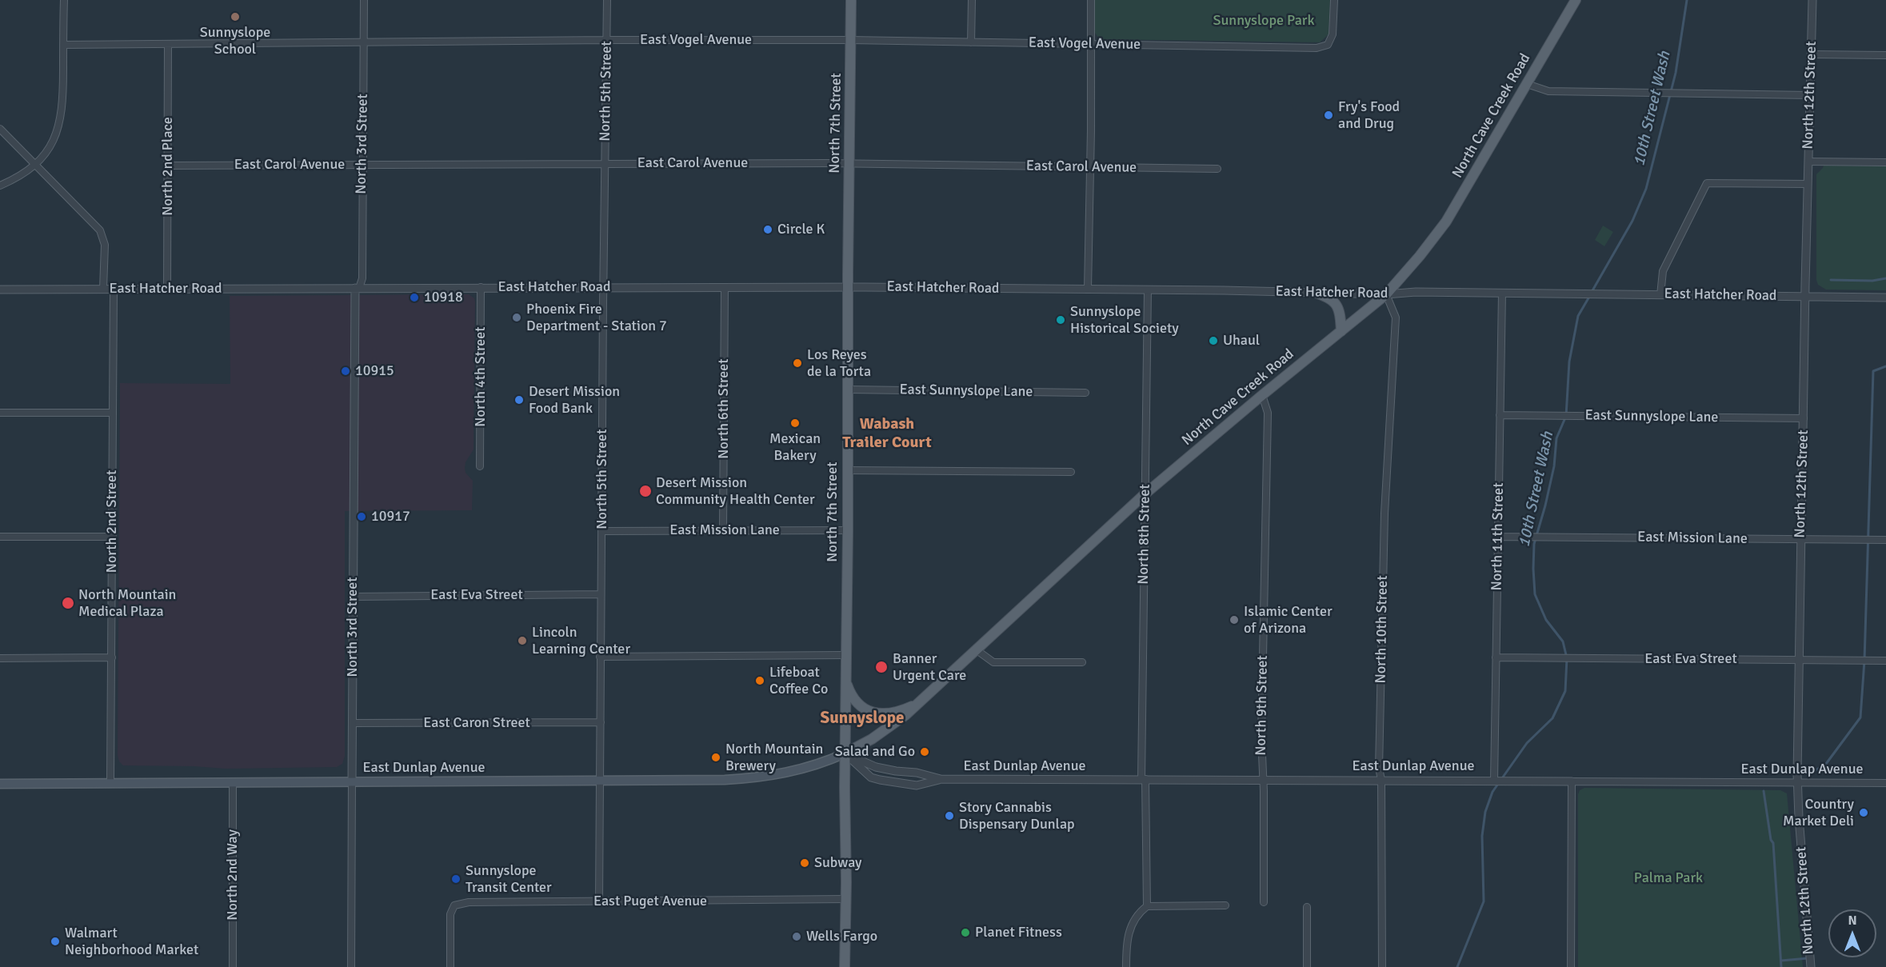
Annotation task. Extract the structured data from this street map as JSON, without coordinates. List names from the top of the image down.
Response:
{
  "streets": {
    "main road": ["North Cave Creek Road", "North 7th Street", "East Dunlap Avenue"],
    "street": [
      "East Vogel Avenue",
      "North 5th Street",
      "North 12th Street",
      "North 3rd Street",
      "East Carol Avenue",
      "North 2nd Place",
      "East Hatcher Road",
      "North 4th Street",
      "East Sunnyslope Lane",
      "North 6th Street",
      "North 2nd Street",
      "East Mission Lane",
      "North 8th Street",
      "North 11th Street",
      "East Eva Street",
      "North 10th Street",
      "North 9th Street",
      "East Caron Street",
      "North 2nd Way",
      "East Puget Avenue"
    ]
  },
  "crossings": [
    ["East Vogel Avenue", "North 5th Street"],
    ["East Vogel Avenue", "North 7th Street"],
    ["East Vogel Avenue", "North 3rd Street"],
    ["East Vogel Avenue", "North 2nd Place"],
    ["North 5th Street", "East Carol Avenue"],
    ["North 5th Street", "East Hatcher Road"],
    ["North 5th Street", "East Mission Lane"],
    ["North 5th Street", "East Eva Street"],
    ["North 5th Street", "East Caron Street"],
    ["North 5th Street", "East Dunlap Avenue"],
    ["North 5th Street", "East Puget Avenue"],
    ["North 12th Street", "East Hatcher Road"],
    ["North 12th Street", "East Sunnyslope Lane"],
    ["North 12th Street", "East Mission Lane"],
    ["North 12th Street", "East Eva Street"],
    ["North 12th Street", "East Dunlap Avenue"],
    ["North Cave Creek Road", "North 7th Street"],
    ["North Cave Creek Road", "East Hatcher Road"],
    ["North Cave Creek Road", "North 8th Street"],
    ["North Cave Creek Road", "North 10th Street"],
    ["North Cave Creek Road", "North 9th Street"],
    ["North Cave Creek Road", "East Dunlap Avenue"],
    ["North 7th Street", "East Carol Avenue"],
    ["North 7th Street", "East Hatcher Road"],
    ["North 7th Street", "East Sunnyslope Lane"],
    ["North 7th Street", "East Mission Lane"],
    ["North 7th Street", "East Dunlap Avenue"],
    ["North 7th Street", "East Puget Avenue"],
    ["North 3rd Street", "East Carol Avenue"],
    ["North 3rd Street", "East Hatcher Road"],
    ["North 3rd Street", "East Eva Street"],
    ["North 3rd Street", "East Caron Street"],
    ["North 3rd Street", "East Dunlap Avenue"],
    ["East Carol Avenue", "North 2nd Place"],
    ["North 2nd Place", "East Hatcher Road"],
    ["East Hatcher Road", "North 4th Street"],
    ["East Hatcher Road", "North 6th Street"],
    ["East Hatcher Road", "North 2nd Street"],
    ["East Hatcher Road", "North 8th Street"],
    ["East Hatcher Road", "North 11th Street"],
    ["East Hatcher Road", "North 10th Street"],
    ["East Sunnyslope Lane", "North 11th Street"],
    ["North 6th Street", "East Mission Lane"],
    ["North 2nd Street", "East Dunlap Avenue"],
    ["East Mission Lane", "North 11th Street"],
    ["North 8th Street", "East Dunlap Avenue"],
    ["North 11th Street", "East Eva Street"],
    ["North 11th Street", "East Dunlap Avenue"],
    ["North 10th Street", "East Dunlap Avenue"],
    ["North 9th Street", "East Dunlap Avenue"],
    ["East Dunlap Avenue", "North 2nd Way"]
  ],
  "districts": ["Wabash Trailer Court", "Sunnyslope"],
  "water": ["10th Street Wash"],
  "parks": ["Sunnyslope Park", "Palma Park"],
  "places": [
    "Sunnyslope School",
    "Fry's Food and Drug",
    "Circle K",
    "10918",
    "Phoenix Fire Department - Station 7",
    "Sunnyslope Historical Society",
    "Uhaul",
    "Los Reyes de la Torta",
    "10915",
    "Desert Mission Food Bank",
    "Mexican Bakery",
    "Desert Mission Community Health Center",
    "10917",
    "North Mountain Medical Plaza",
    "Islamic Center of Arizona",
    "Lincoln Learning Center",
    "Banner Urgent Care",
    "Lifeboat Coffee Co",
    "Salad and Go",
    "North Mountain Brewery",
    "Country Market Deli",
    "Story Cannabis Dispensary Dunlap",
    "Subway",
    "Sunnyslope Transit Center",
    "Planet Fitness",
    "Wells Fargo",
    "Walmart Neighborhood Market"
  ],
  "north": "top"
}
